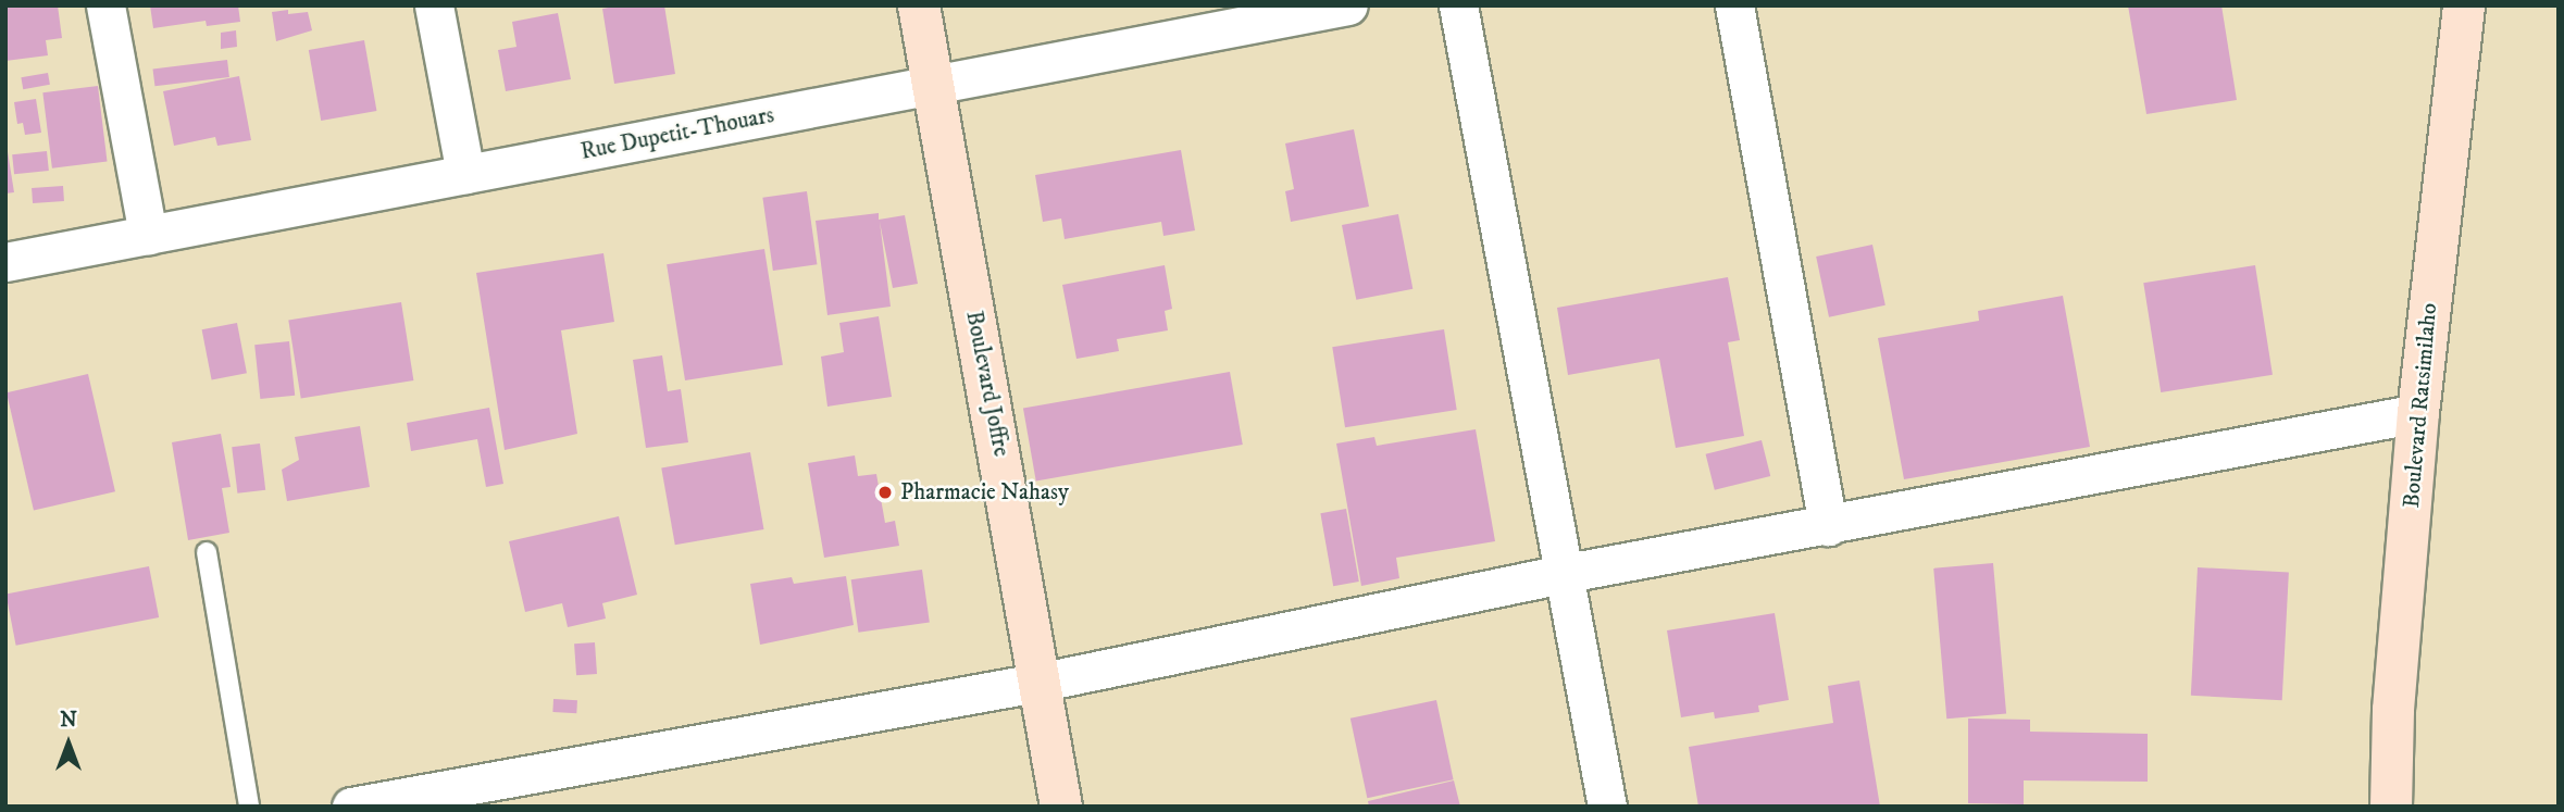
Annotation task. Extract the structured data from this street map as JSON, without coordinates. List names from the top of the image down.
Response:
{
  "streets": {
    "street": ["Rue Dupetit-Thouars", "Boulevard Joffre", "Boulevard Ratsimilaho"]
  },
  "crossings": [
    ["Rue Dupetit-Thouars", "Boulevard Joffre"]
  ],
  "places": ["Pharmacie Nahasy"],
  "north": "top"
}
